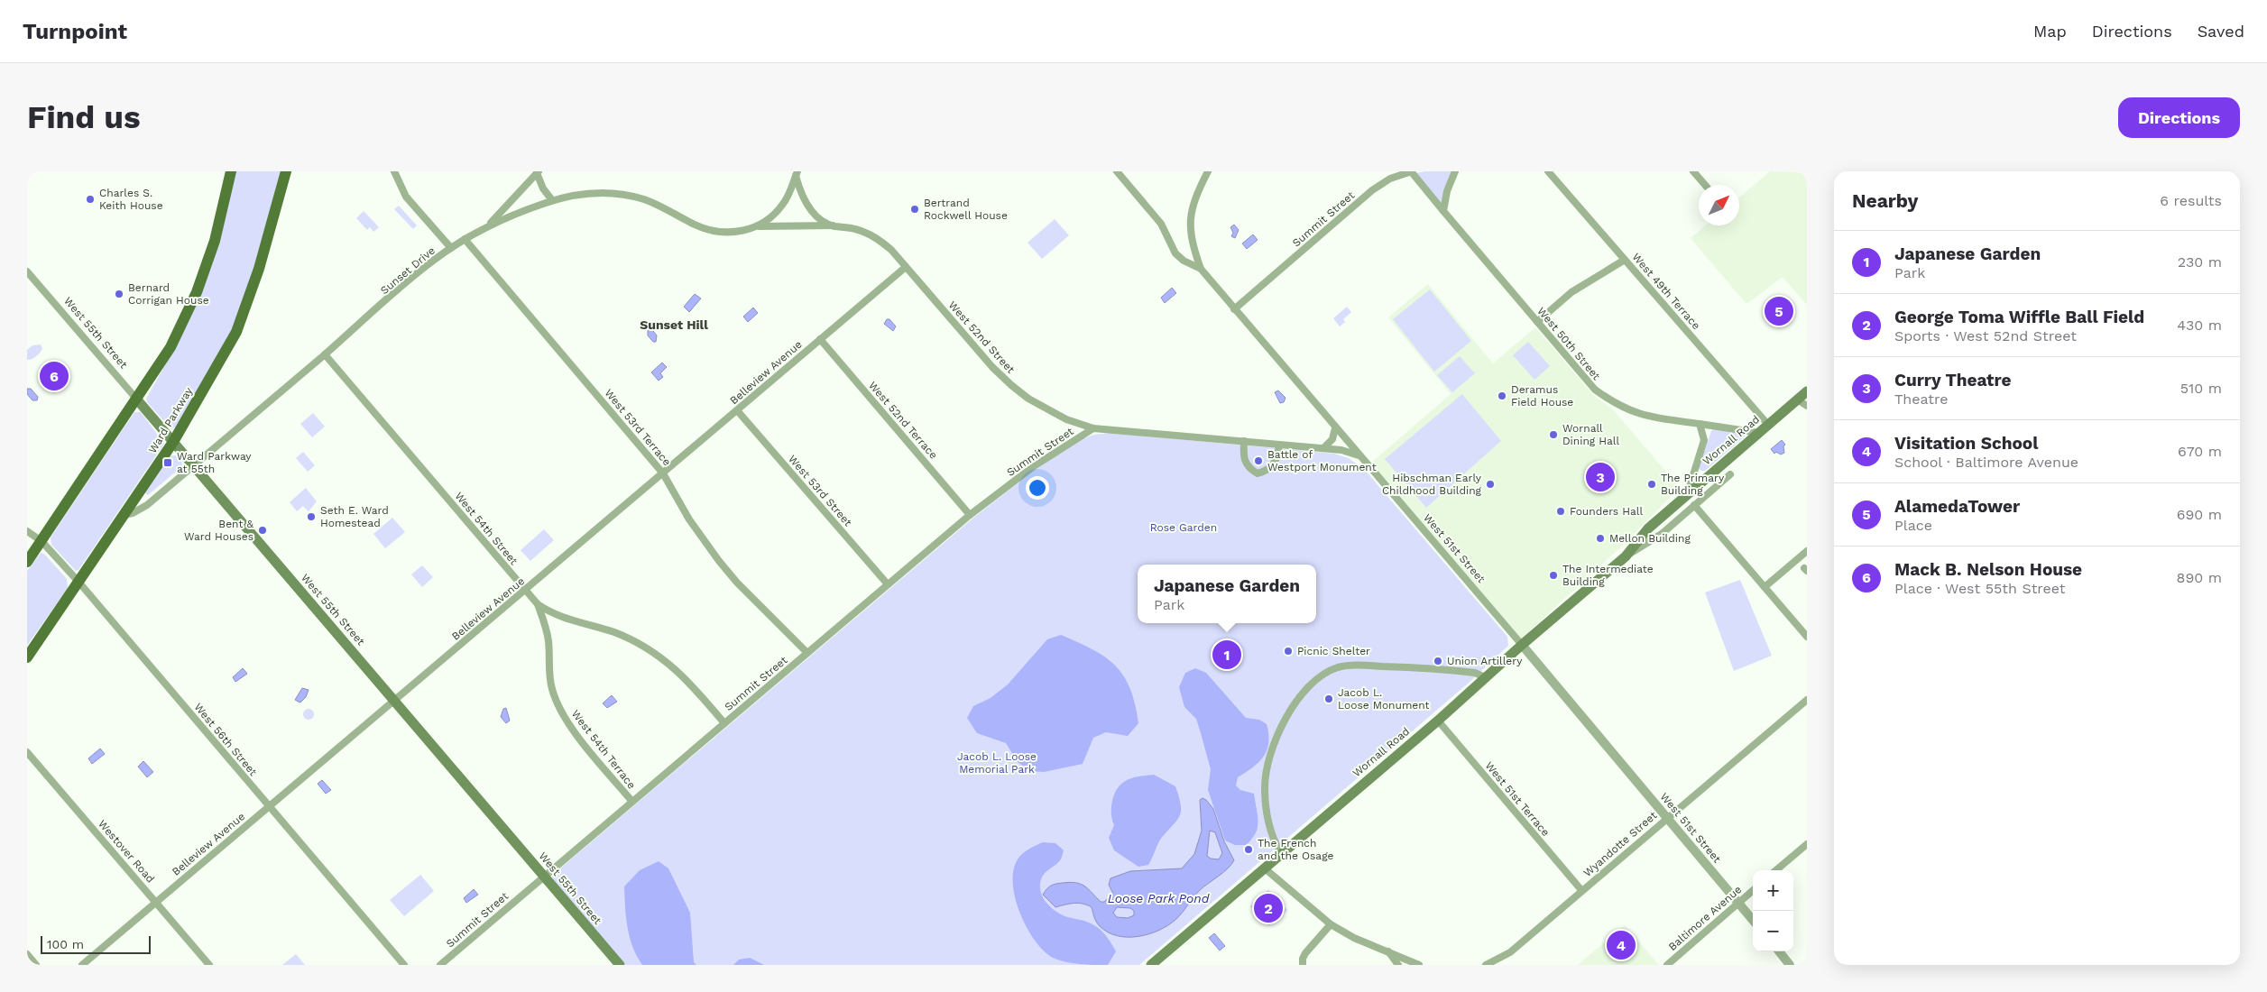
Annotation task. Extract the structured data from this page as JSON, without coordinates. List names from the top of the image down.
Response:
{
  "streets": {
    "main road": ["West 55th Street", "Ward Parkway", "Wornall Road"],
    "street": [
      "Summit Street",
      "Sunset Drive",
      "West 49th Terrace",
      "West 52nd Street",
      "West 50th Street",
      "Belleview Avenue",
      "West 52nd Terrace",
      "West 53rd Terrace",
      "West 53rd Street",
      "West 54th Street",
      "West 51st Street",
      "West 56th Street",
      "West 54th Terrace",
      "West 51st Terrace",
      "Wyandotte Street",
      "Westover Road",
      "Baltimore Avenue"
    ]
  },
  "crossings": [
    ["Summit Street", "West 55th Street"],
    ["Summit Street", "West 52nd Street"],
    ["Summit Street", "West 50th Street"],
    ["Summit Street", "West 52nd Terrace"],
    ["Summit Street", "West 53rd Terrace"],
    ["Summit Street", "West 53rd Street"],
    ["Summit Street", "West 54th Street"],
    ["Summit Street", "West 51st Street"],
    ["Summit Street", "West 54th Terrace"],
    ["Sunset Drive", "West 55th Street"],
    ["Sunset Drive", "West 52nd Street"],
    ["Sunset Drive", "Ward Parkway"],
    ["Sunset Drive", "West 53rd Terrace"],
    ["Sunset Drive", "West 54th Street"],
    ["West 49th Terrace", "Wornall Road"],
    ["West 55th Street", "Belleview Avenue"],
    ["West 55th Street", "Ward Parkway"],
    ["West 52nd Street", "Belleview Avenue"],
    ["West 52nd Street", "West 51st Street"],
    ["West 50th Street", "Wornall Road"],
    ["Belleview Avenue", "West 52nd Terrace"],
    ["Belleview Avenue", "West 53rd Terrace"],
    ["Belleview Avenue", "West 53rd Street"],
    ["Belleview Avenue", "West 54th Street"],
    ["Belleview Avenue", "West 56th Street"],
    ["Belleview Avenue", "Westover Road"],
    ["Ward Parkway", "West 56th Street"],
    ["Wornall Road", "West 51st Street"],
    ["Wornall Road", "West 51st Terrace"],
    ["West 54th Street", "West 54th Terrace"],
    ["West 51st Street", "Wyandotte Street"],
    ["West 51st Street", "Baltimore Avenue"],
    ["West 51st Terrace", "Wyandotte Street"]
  ],
  "districts": ["Sunset Hill"],
  "water": ["Loose Park Pond"],
  "parks": ["Rose Garden", "Jacob L. Loose Memorial Park"],
  "places": {
    "other": [
      "Charles S. Keith House",
      "Bertrand Rockwell House",
      "Bernard Corrigan House",
      "Deramus Field House",
      "Wornall Dining Hall",
      "Battle of Westport Monument",
      "Hibschman Early Childhood Building",
      "The Primary Building",
      "Founders Hall",
      "Seth E. Ward Homestead",
      "Bent & Ward Houses",
      "Mellon Building",
      "The Intermediate Building",
      "Picnic Shelter",
      "Union Artillery",
      "Jacob L. Loose Monument",
      "The French and the Osage"
    ],
    "transit": ["Ward Parkway at 55th"]
  },
  "scale_bar": "100 m",
  "north": "top right",
  "page": {
    "header": "Turnpoint",
    "nav": ["Map", "Directions", "Saved"],
    "buttons": "Directions",
    "title": "Find us",
    "heading": ["Nearby", "6 results"],
    "list": [
      {
        "mark": "1",
        "name": "Japanese Garden",
        "note": "Park",
        "value": "230 m"
      },
      {
        "mark": "2",
        "name": "George Toma Wiffle Ball Field",
        "note": "Sports · West 52nd Street",
        "value": "430 m"
      },
      {
        "mark": "3",
        "name": "Curry Theatre",
        "note": "Theatre",
        "value": "510 m"
      },
      {
        "mark": "4",
        "name": "Visitation School",
        "note": "School · Baltimore Avenue",
        "value": "670 m"
      },
      {
        "mark": "5",
        "name": "AlamedaTower",
        "note": "Place",
        "value": "690 m"
      },
      {
        "mark": "6",
        "name": "Mack B. Nelson House",
        "note": "Place · West 55th Street",
        "value": "890 m"
      }
    ],
    "pins": [
      "5",
      "6",
      "3",
      "1",
      "2",
      "4"
    ],
    "popup": ["Japanese Garden", "Park"],
    "map_buttons": ["+", "−"],
    "scale": "100 m"
  }
}
